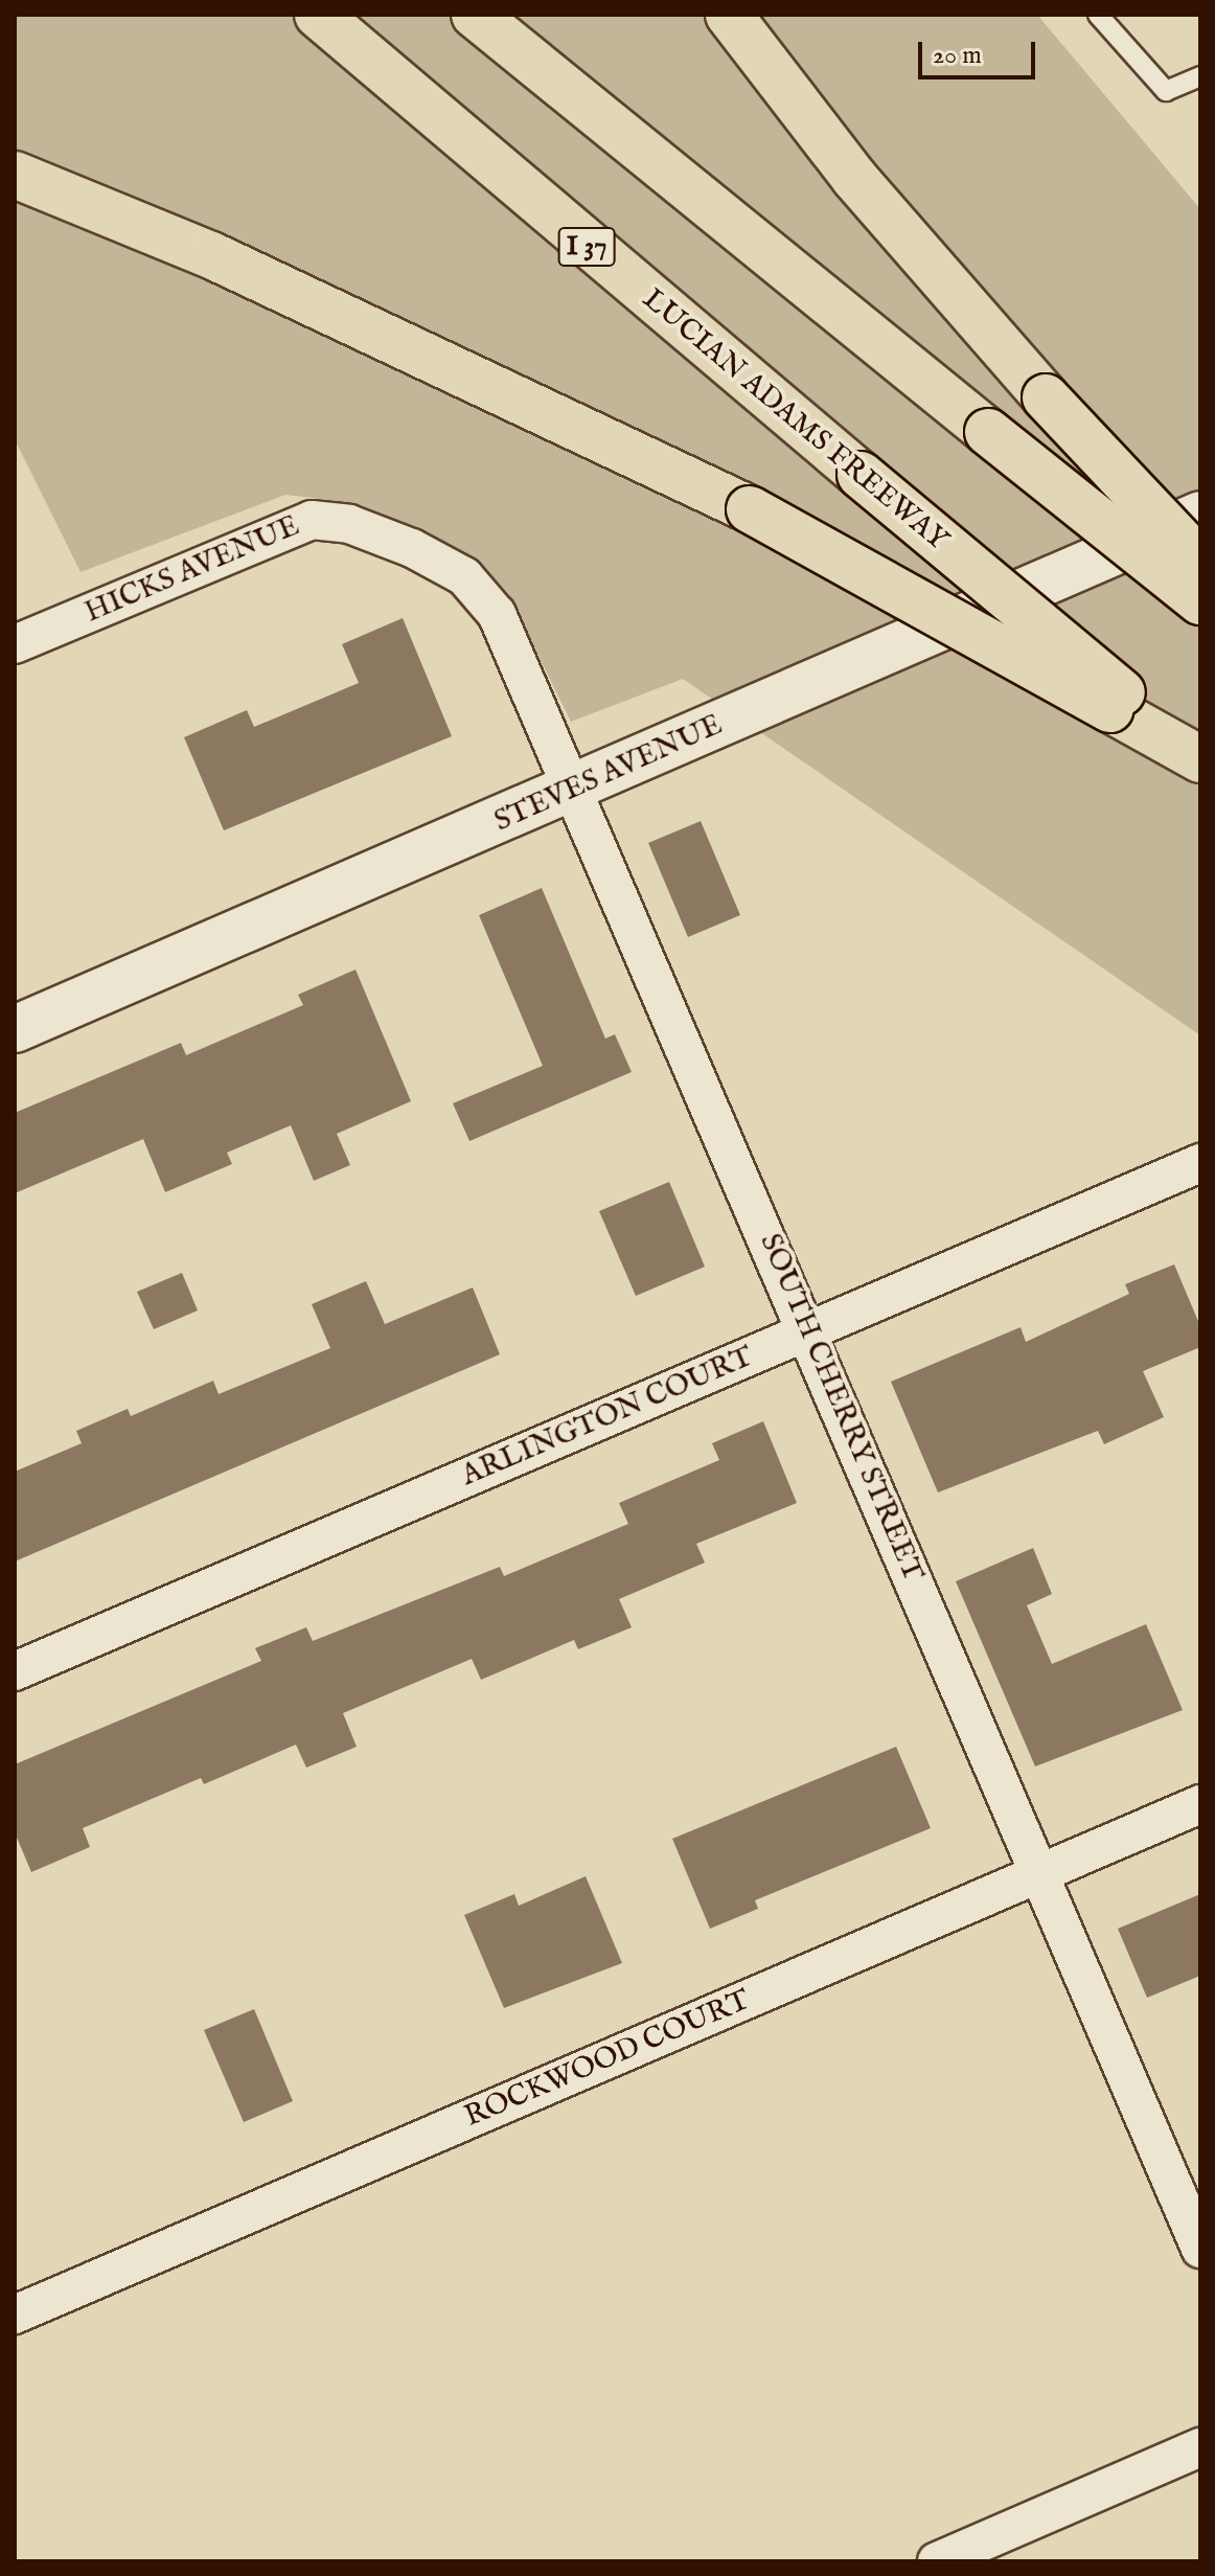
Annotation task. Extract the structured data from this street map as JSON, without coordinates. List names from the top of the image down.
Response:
{
  "streets": {
    "highway": ["I 37", "LUCIAN ADAMS FREEWAY"],
    "street": [
      "HICKS AVENUE",
      "STEVES AVENUE",
      "SOUTH CHERRY STREET",
      "ARLINGTON COURT",
      "ROCKWOOD COURT"
    ]
  },
  "crossings": [
    ["HICKS AVENUE", "SOUTH CHERRY STREET"],
    ["STEVES AVENUE", "SOUTH CHERRY STREET"],
    ["SOUTH CHERRY STREET", "ARLINGTON COURT"],
    ["SOUTH CHERRY STREET", "ROCKWOOD COURT"]
  ],
  "scale_bar": "20 m"
}
